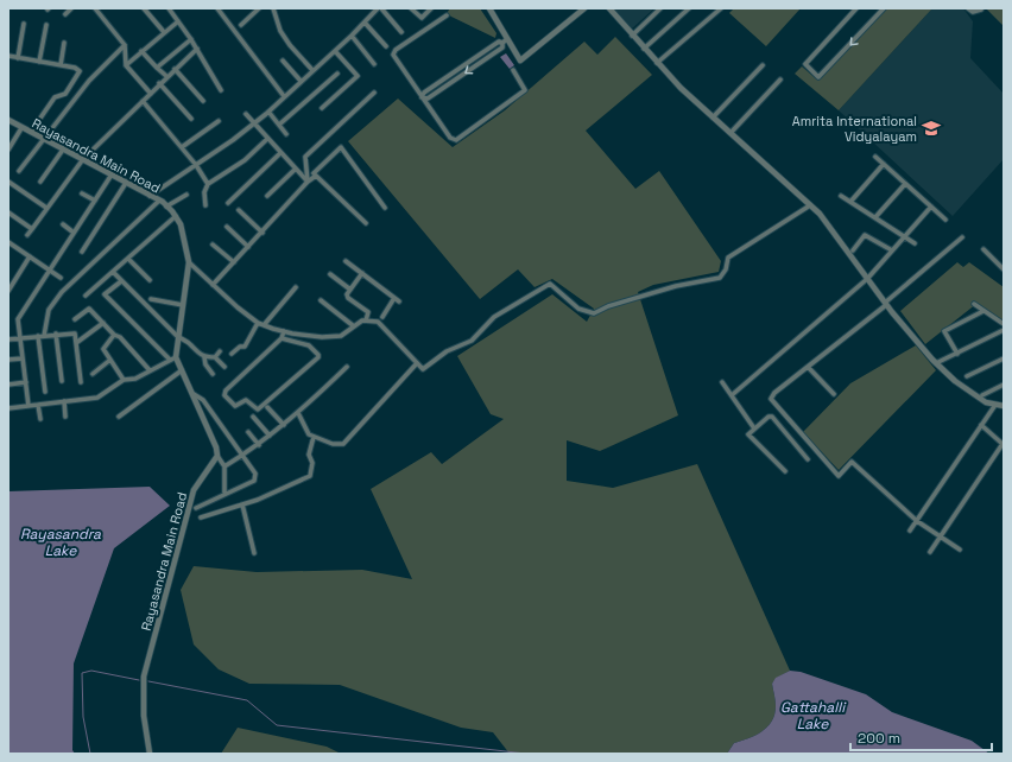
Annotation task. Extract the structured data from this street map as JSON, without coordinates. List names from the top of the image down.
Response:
{
  "streets": {
    "street": ["Rayasandra Main Road"]
  },
  "water": ["Rayasandra Lake", "Gattahalli Lake"],
  "places": {
    "school or university": ["Amrita International Vidyalayam"]
  },
  "scale_bar": "200 m"
}
